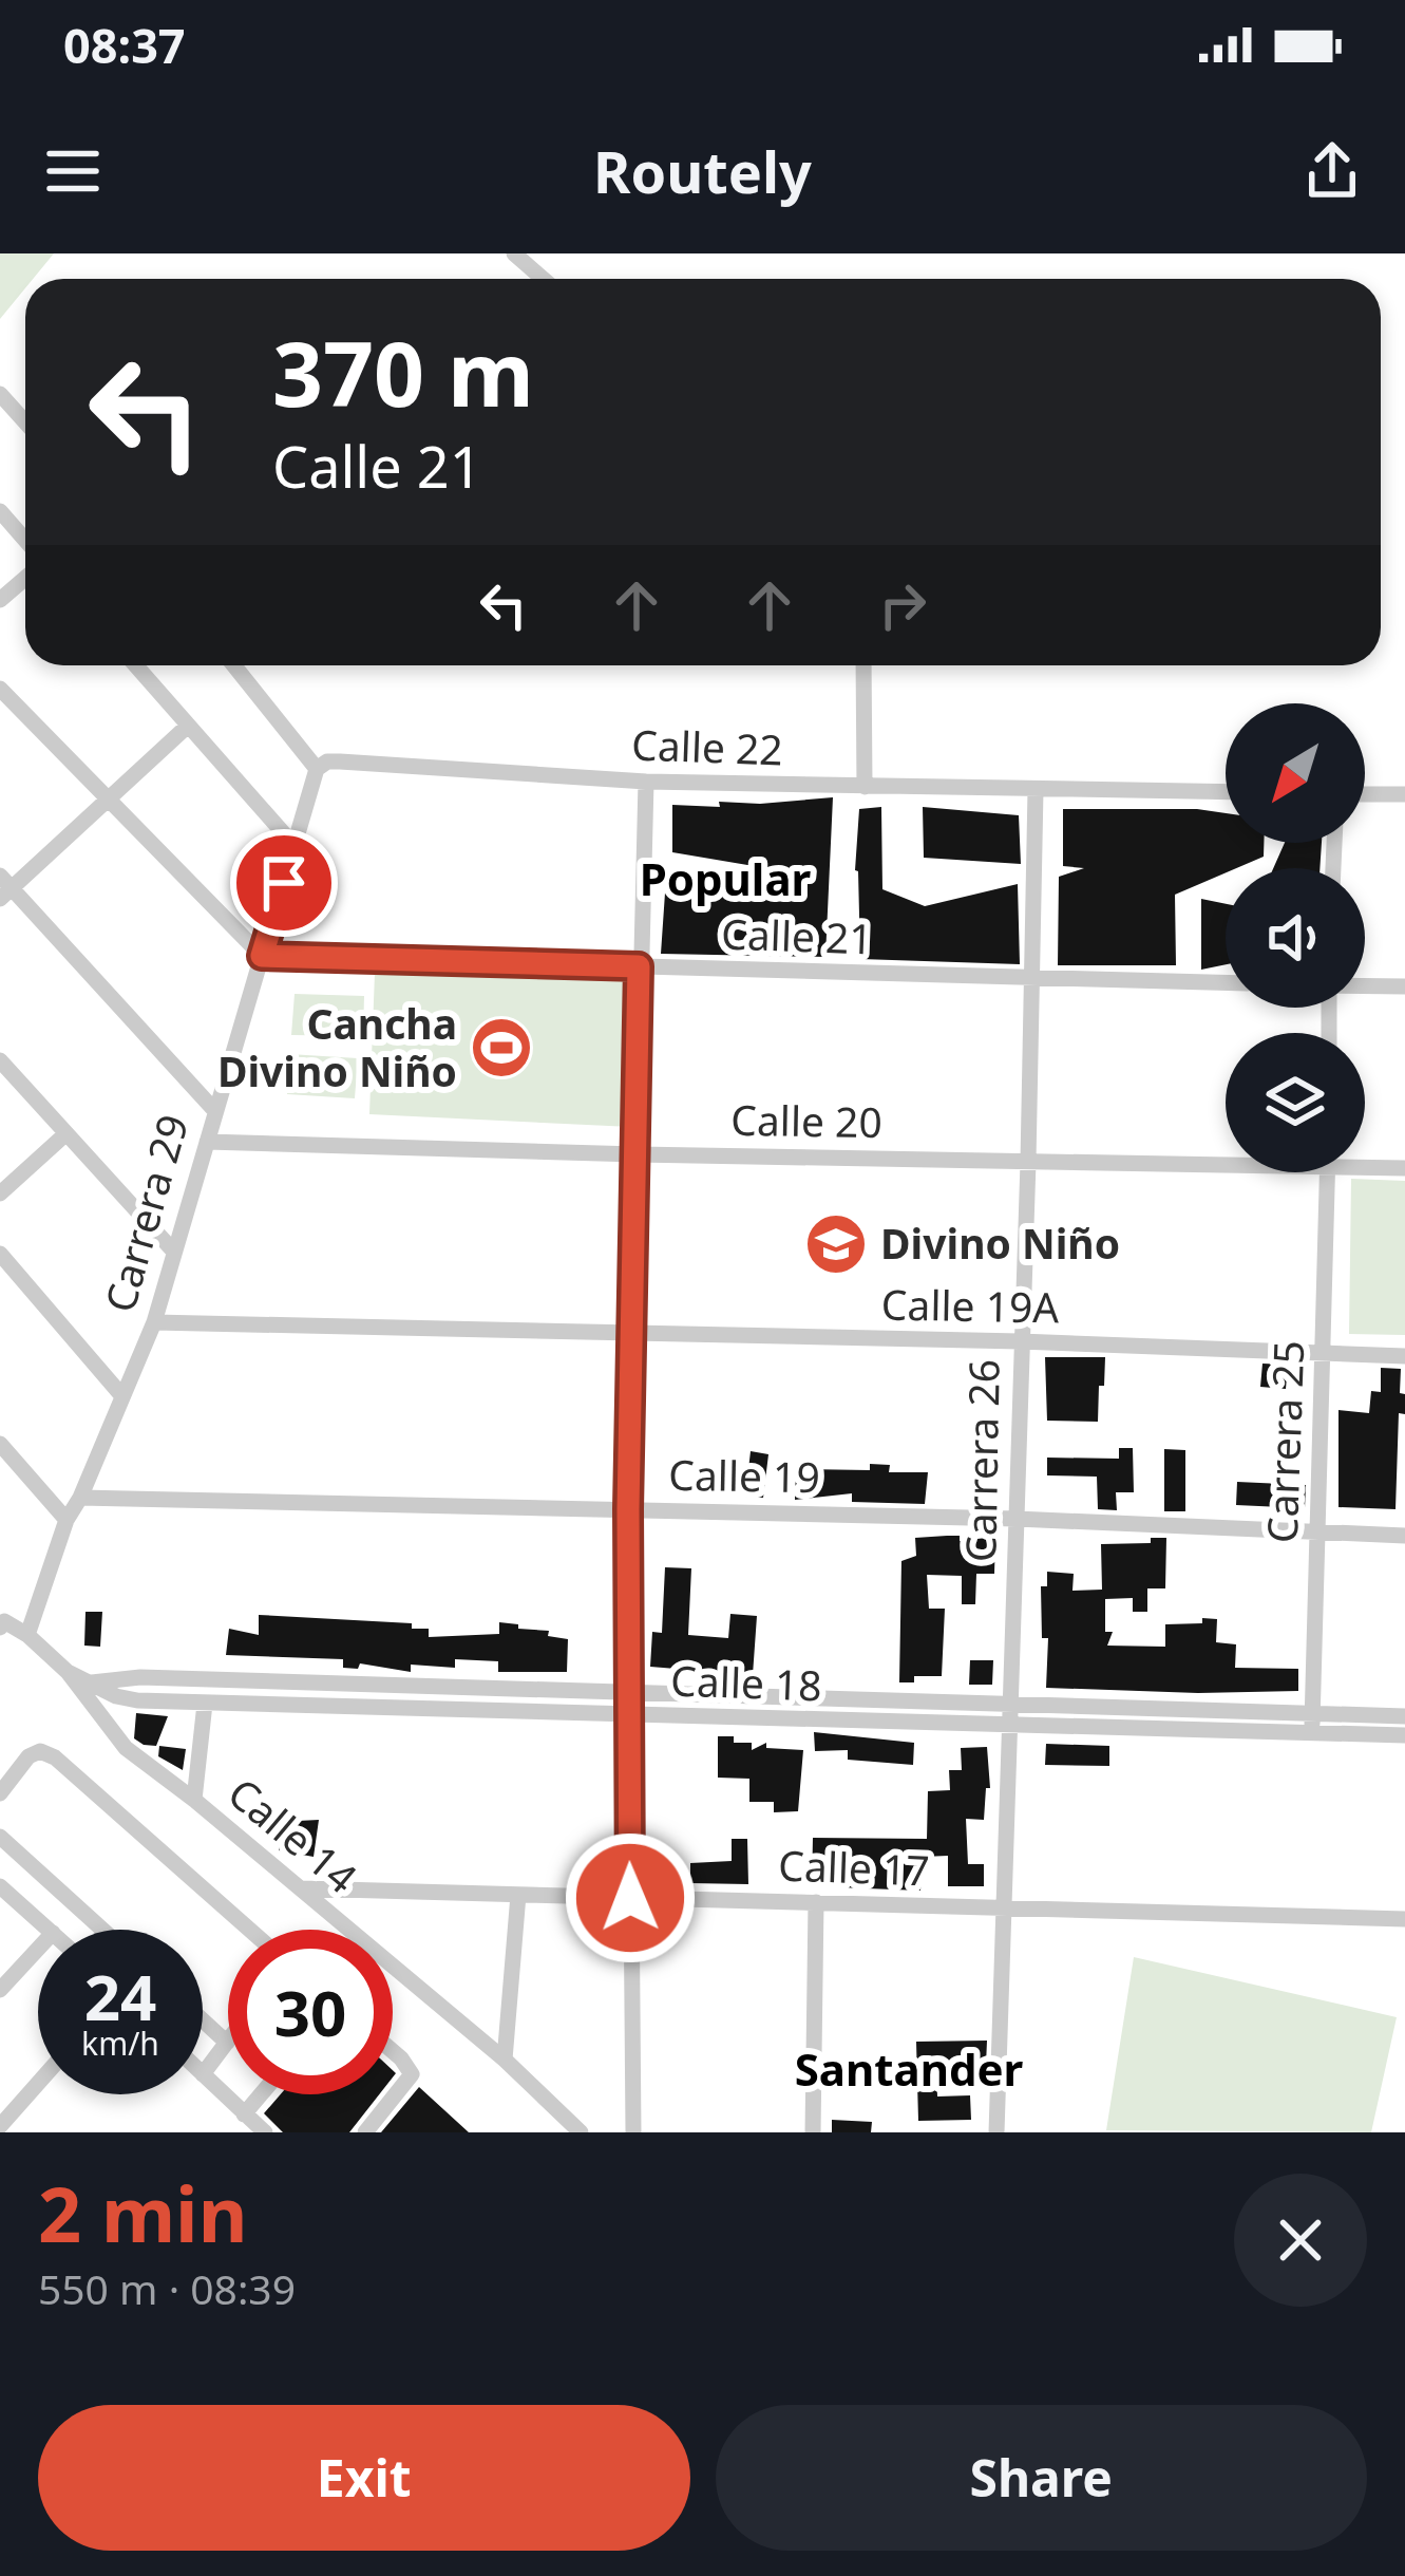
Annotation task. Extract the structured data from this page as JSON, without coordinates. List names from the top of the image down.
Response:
{
  "streets": {
    "street": [
      "Calle 22",
      "Calle 21",
      "Calle 20",
      "Carrera 29",
      "Calle 19A",
      "Carrera 25",
      "Carrera 26",
      "Calle 19",
      "Calle 18",
      "Calle 14",
      "Calle 17"
    ]
  },
  "crossings": [
    ["Calle 22", "Carrera 29"],
    ["Calle 22", "Carrera 26"],
    ["Calle 21", "Carrera 29"],
    ["Calle 21", "Carrera 26"],
    ["Calle 20", "Carrera 29"],
    ["Calle 20", "Carrera 26"],
    ["Carrera 29", "Calle 19A"],
    ["Carrera 29", "Calle 19"],
    ["Carrera 29", "Calle 14"],
    ["Calle 19A", "Carrera 25"],
    ["Calle 19A", "Carrera 26"],
    ["Carrera 25", "Calle 19"],
    ["Carrera 25", "Calle 18"],
    ["Carrera 26", "Calle 19"],
    ["Carrera 26", "Calle 18"],
    ["Carrera 26", "Calle 17"],
    ["Calle 18", "Calle 14"],
    ["Calle 14", "Calle 17"]
  ],
  "districts": ["Popular", "Santander"],
  "places": {
    "sports": ["Cancha Divino Niño"],
    "school or university": ["Divino Niño"]
  },
  "north": "bottom left",
  "page": {
    "status": "08:37",
    "header": "Routely",
    "turn": ["370 m", "Calle 21"],
    "speed": "24 km/h",
    "limit": "30",
    "heading": ["2 min", "550 m · 08:39"],
    "buttons": ["Exit", "Share"]
  }
}
